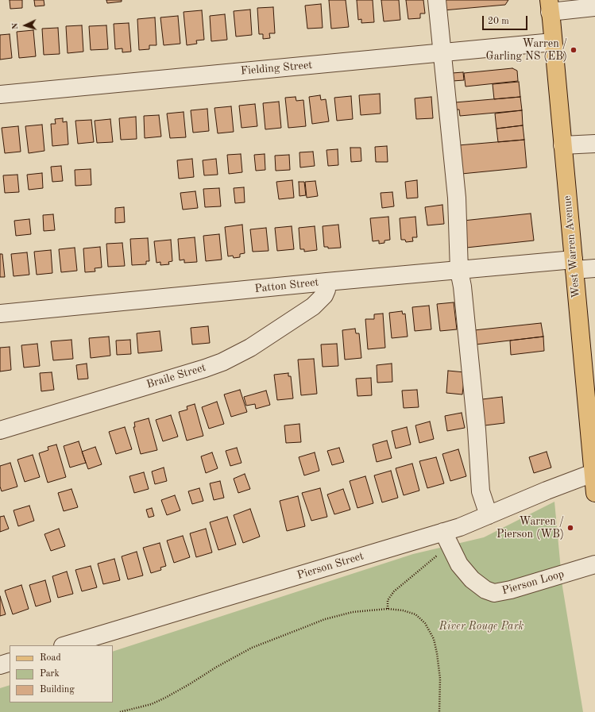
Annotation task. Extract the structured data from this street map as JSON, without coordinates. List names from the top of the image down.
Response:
{
  "streets": {
    "main road": ["West Warren Avenue"],
    "street": [
      "Fielding Street",
      "Patton Street",
      "Braile Street",
      "Pierson Street",
      "Pierson Loop"
    ]
  },
  "crossings": [
    ["Fielding Street", "West Warren Avenue"],
    ["West Warren Avenue", "Patton Street"],
    ["West Warren Avenue", "Pierson Street"],
    ["Patton Street", "Braile Street"],
    ["Pierson Street", "Pierson Loop"]
  ],
  "parks": ["River Rouge Park"],
  "places": ["Warren / Garling NS (EB)", "Warren / Pierson (WB)"],
  "legend": ["Road", "Park", "Building"],
  "scale_bar": "20 m",
  "north": "left"
}
